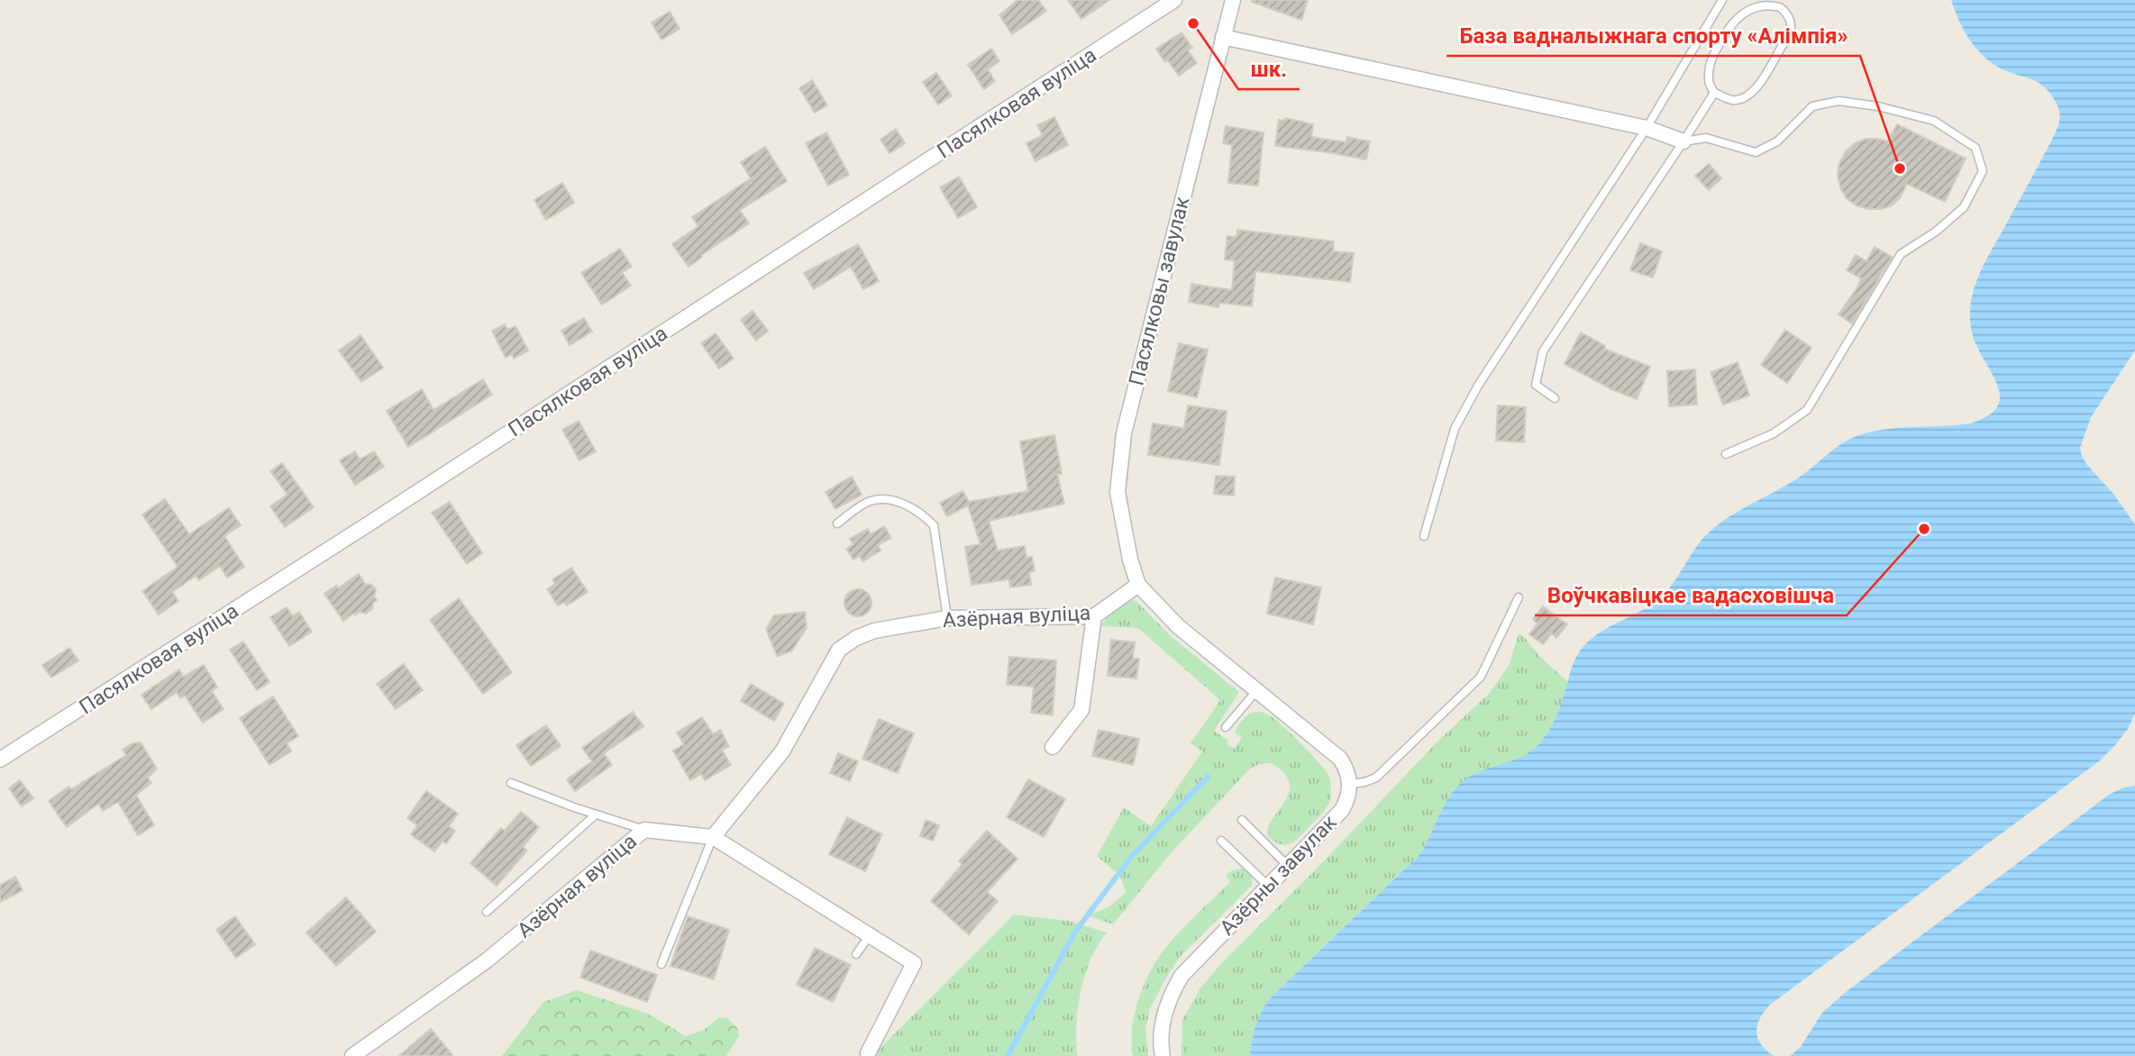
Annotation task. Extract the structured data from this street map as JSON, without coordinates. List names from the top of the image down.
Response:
{
  "streets": {
    "street": [
      "Пасялковая вуліца",
      "Пасялковы завулак",
      "Азёрная вуліца",
      "Азёрны завулак"
    ]
  },
  "crossings": [
    ["Пасялковы завулак", "Азёрная вуліца"]
  ],
  "places": ["шк.", "База вадналыжнага спорту «Алімпія»", "Воўчкавіцкае вадасховішча"]
}
